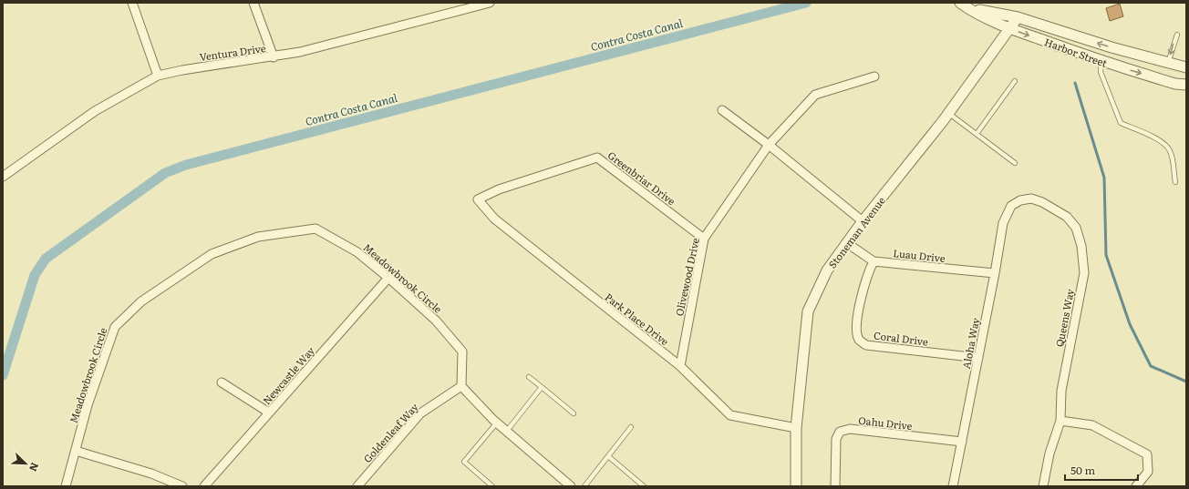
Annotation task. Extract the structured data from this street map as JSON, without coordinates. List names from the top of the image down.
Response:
{
  "streets": {
    "street": [
      "Ventura Drive",
      "Harbor Street",
      "Greenbriar Drive",
      "Stoneman Avenue",
      "Luau Drive",
      "Olivewood Drive",
      "Meadowbrook Circle",
      "Queens Way",
      "Park Place Drive",
      "Coral Drive",
      "Aloha Way",
      "Newcastle Way",
      "Oahu Drive",
      "Goldenleaf Way"
    ]
  },
  "crossings": [
    ["Harbor Street", "Stoneman Avenue"],
    ["Greenbriar Drive", "Olivewood Drive"],
    ["Greenbriar Drive", "Park Place Drive"],
    ["Stoneman Avenue", "Luau Drive"],
    ["Stoneman Avenue", "Park Place Drive"],
    ["Luau Drive", "Coral Drive"],
    ["Luau Drive", "Aloha Way"],
    ["Olivewood Drive", "Park Place Drive"],
    ["Meadowbrook Circle", "Newcastle Way"],
    ["Meadowbrook Circle", "Goldenleaf Way"],
    ["Queens Way", "Aloha Way"],
    ["Coral Drive", "Aloha Way"],
    ["Aloha Way", "Oahu Drive"]
  ],
  "water": ["Contra Costa Canal"],
  "scale_bar": "50 m",
  "north": "bottom right"
}
